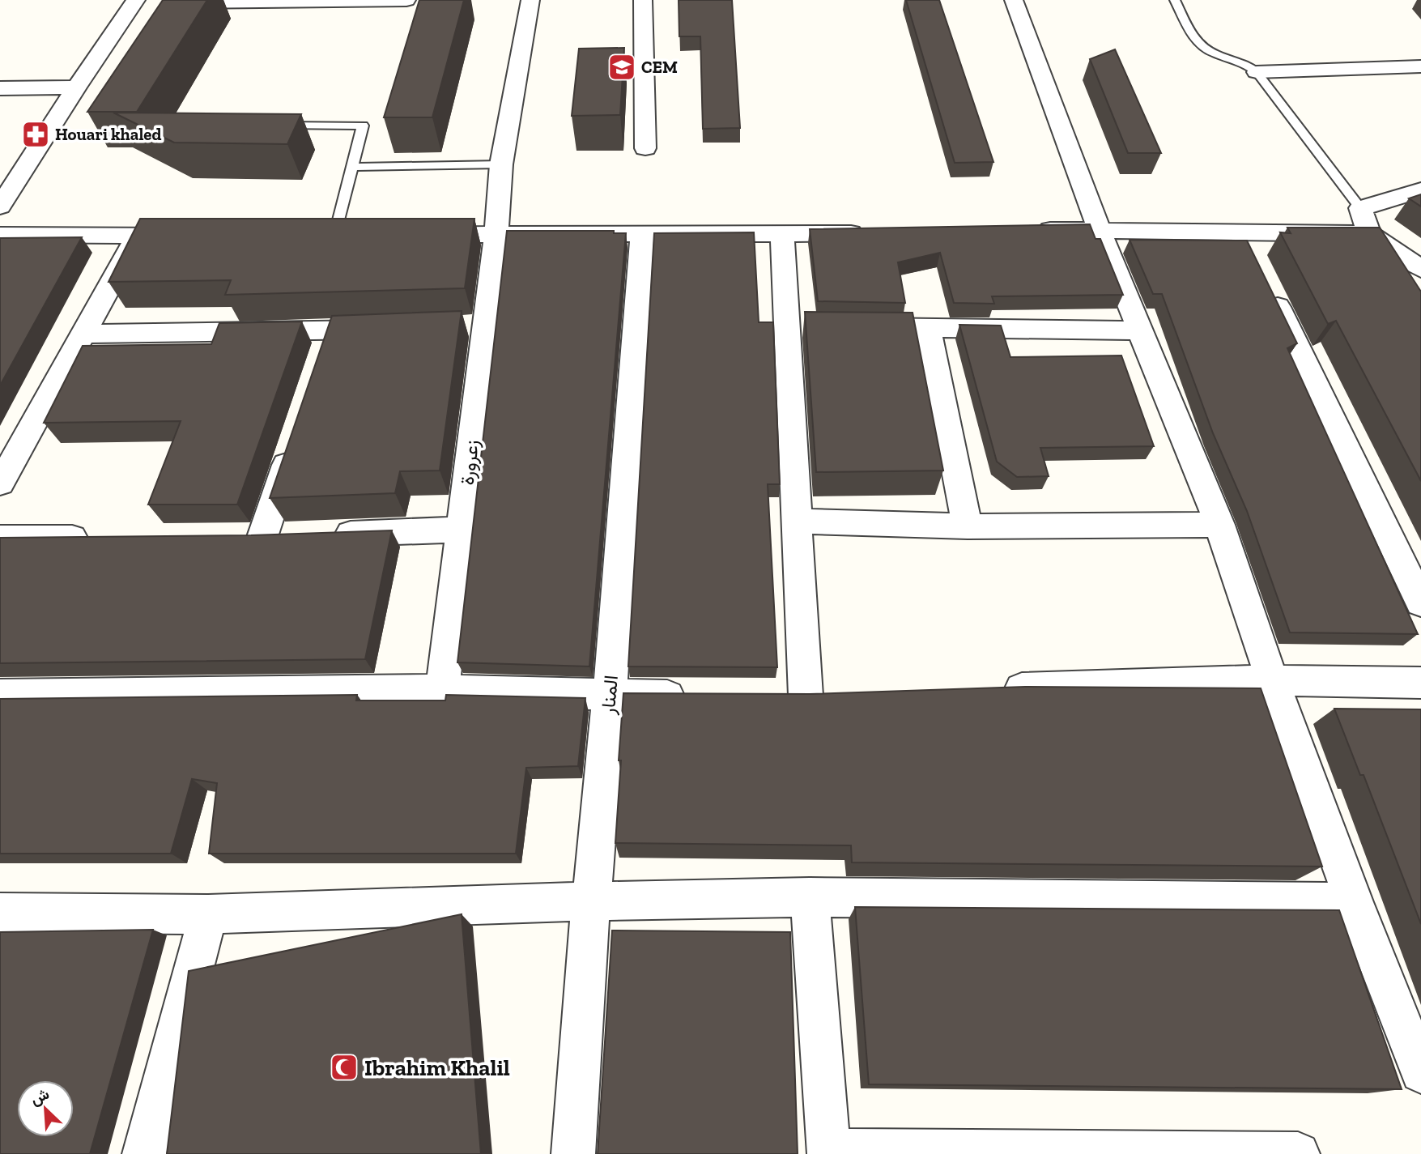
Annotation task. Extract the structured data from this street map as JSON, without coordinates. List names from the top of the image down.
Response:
{
  "streets": {
    "street": ["زعرورة", "المنار"]
  },
  "places": {
    "school or university": ["CEM"],
    "pharmacy": ["Houari khaled"],
    "mosque": ["Ibrahim Khalil"]
  },
  "north": "top left"
}
